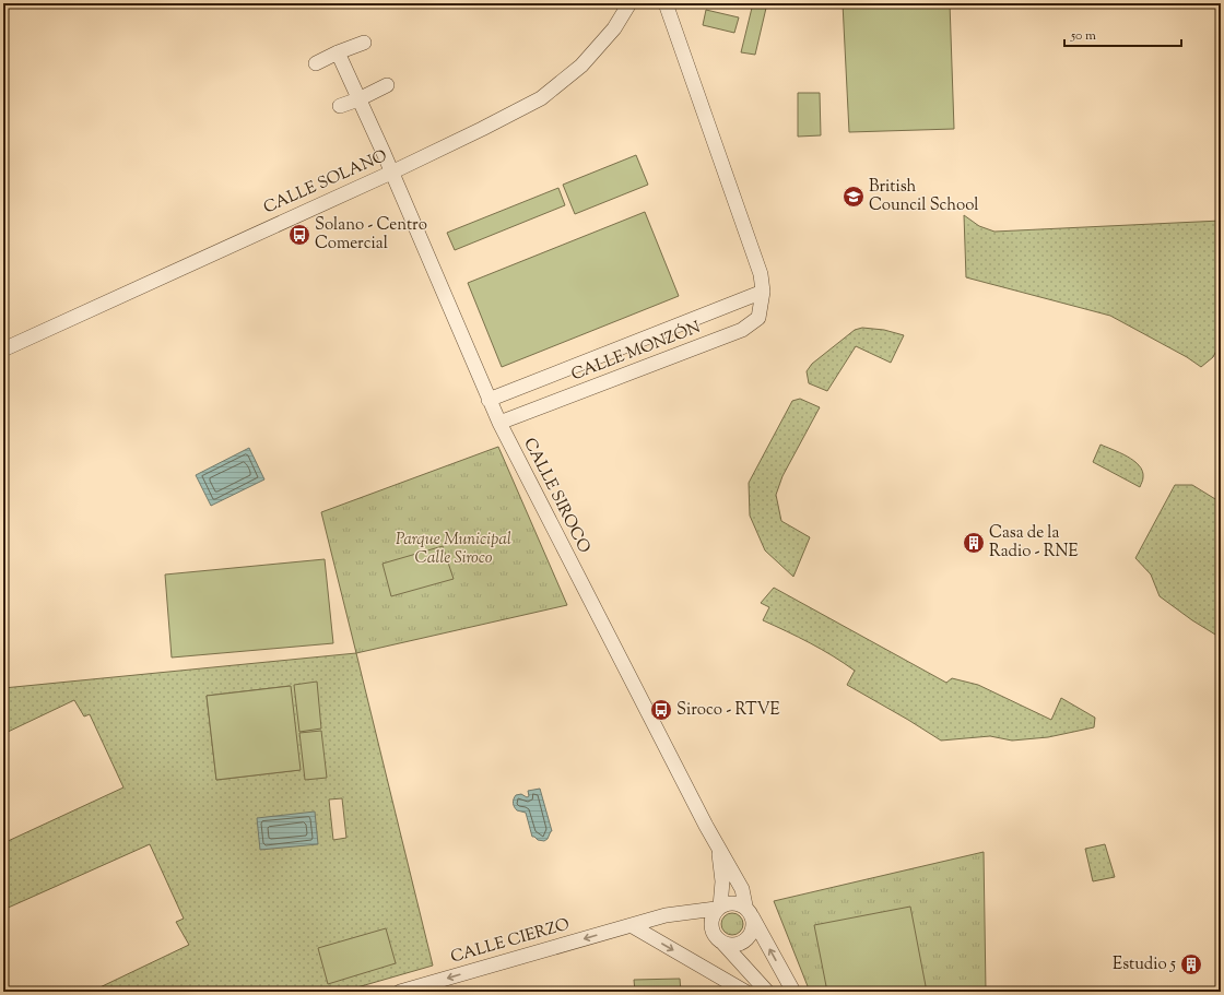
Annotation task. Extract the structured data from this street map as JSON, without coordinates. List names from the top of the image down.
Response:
{
  "streets": {
    "street": [
      "CALLE SOLANO",
      "CALLE MONZÓN",
      "CALLE SIROCO",
      "CALLE CIERZO"
    ]
  },
  "crossings": [
    ["CALLE SOLANO", "CALLE SIROCO"],
    ["CALLE MONZÓN", "CALLE SIROCO"],
    ["CALLE SIROCO", "CALLE CIERZO"]
  ],
  "one_way": ["CALLE CIERZO"],
  "parks": ["Parque Municipal Calle Siroco"],
  "places": {
    "school or university": ["British Council School"],
    "bus stop": ["Solano - Centro Comercial", "Siroco - RTVE"],
    "building": ["Casa de la Radio - RNE", "Estudio 5"]
  },
  "scale_bar": "50 m"
}
